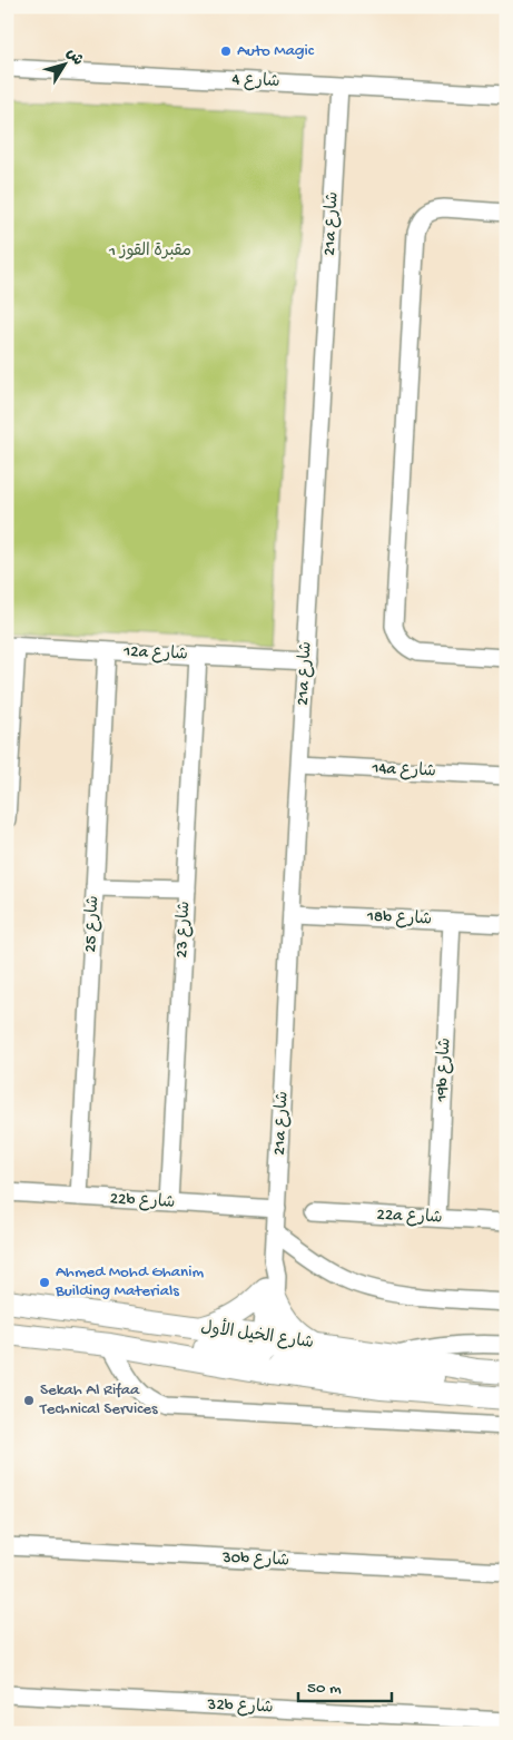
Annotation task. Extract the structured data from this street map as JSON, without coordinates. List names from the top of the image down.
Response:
{
  "streets": {
    "main road": ["شارع الخيل الأول"],
    "street": [
      "شارع 4",
      "21a شارع",
      "12a شارع",
      "14a شارع",
      "18b شارع",
      "شارع 25",
      "شارع 23",
      "19b شارع",
      "22b شارع",
      "22a شارع",
      "30b شارع",
      "32b شارع"
    ]
  },
  "crossings": [
    ["شارع 4", "21a شارع"],
    ["21a شارع", "12a شارع"],
    ["21a شارع", "14a شارع"],
    ["21a شارع", "18b شارع"],
    ["21a شارع", "22b شارع"],
    ["21a شارع", "شارع الخيل الأول"],
    ["12a شارع", "شارع 25"],
    ["12a شارع", "شارع 23"],
    ["18b شارع", "19b شارع"],
    ["شارع 25", "22b شارع"],
    ["شارع 23", "22b شارع"],
    ["19b شارع", "22a شارع"]
  ],
  "parks": ["مقبرة القوز 1"],
  "places": ["Auto Magic", "Ahmed Mohd Ghanim Building Materials", "Sekah Al Rifaa Technical Services"],
  "scale_bar": "50 m",
  "north": "top right"
}
